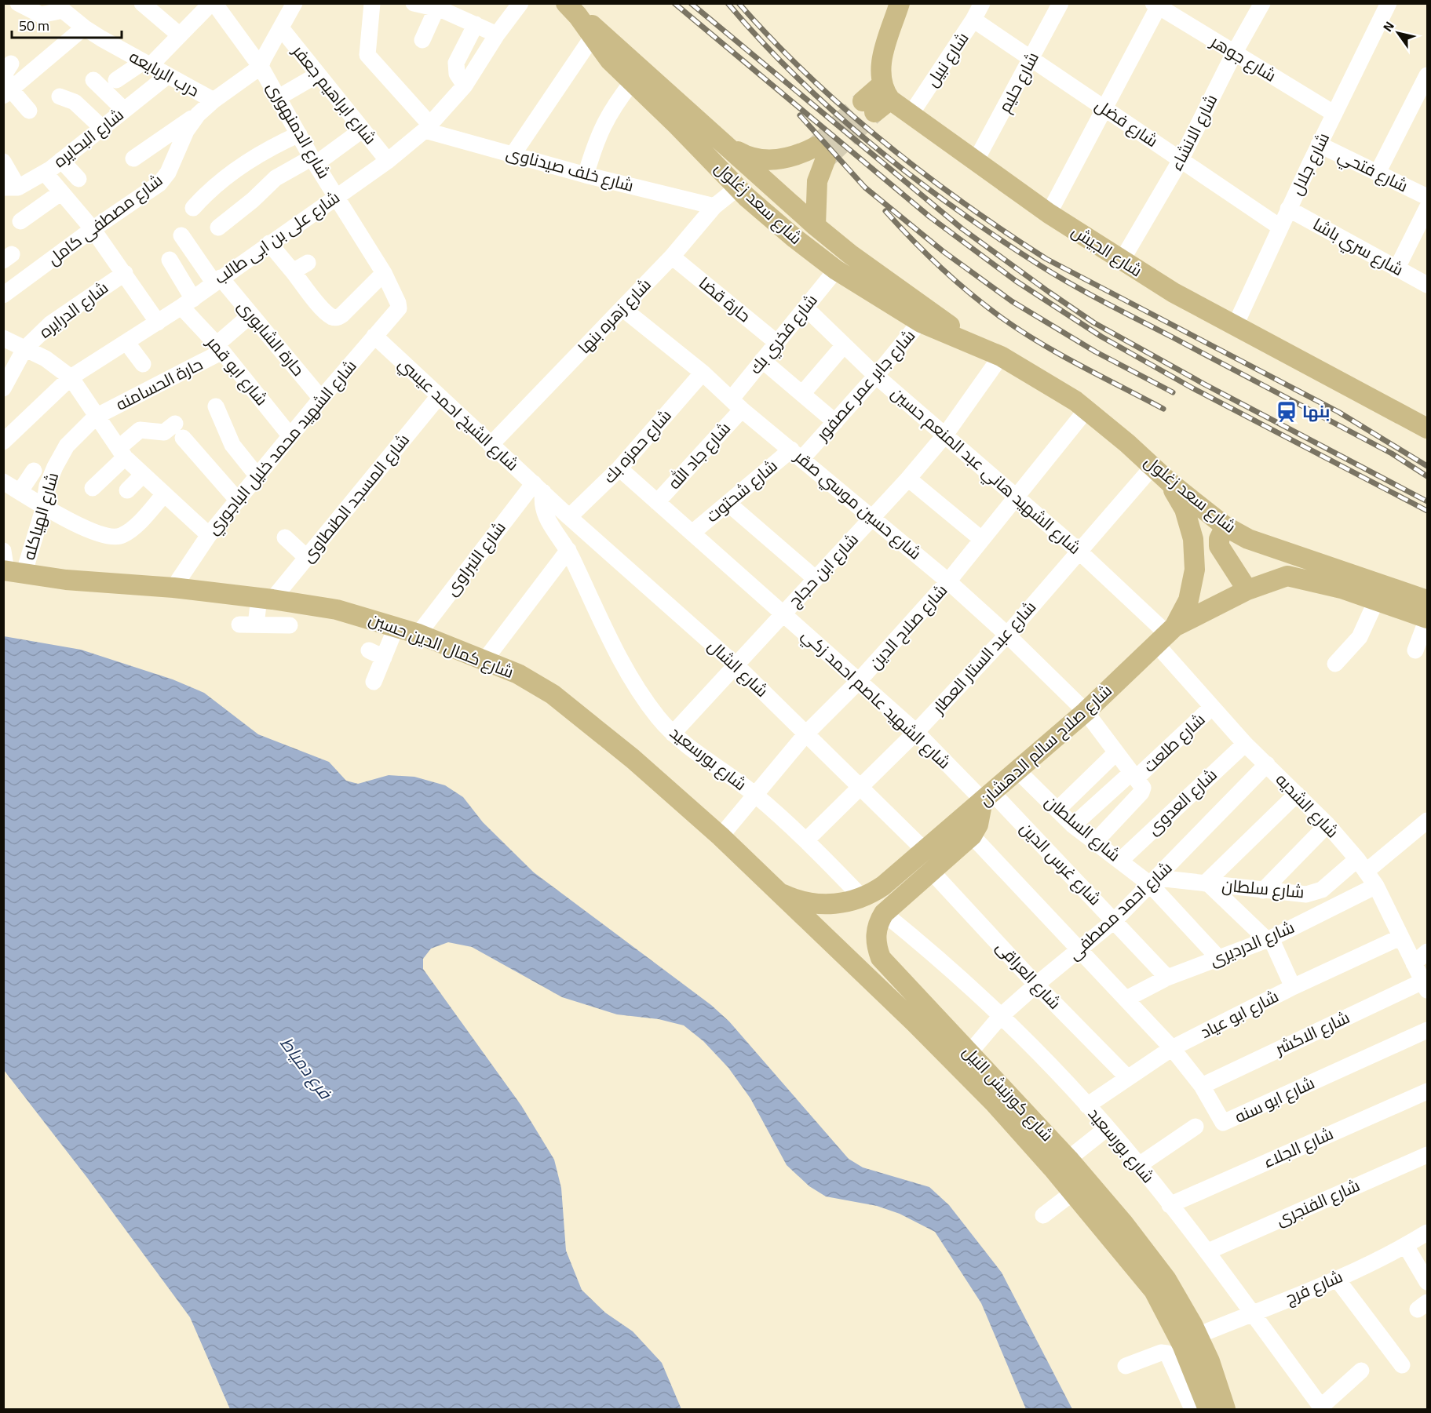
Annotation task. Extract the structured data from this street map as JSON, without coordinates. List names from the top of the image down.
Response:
{
  "streets": {
    "main road": [
      "شارع سعد زغلول",
      "شارع الجيش",
      "شارع كمال الدين حسين",
      "شارع صلاح سالم الدهشان",
      "شارع كورنيش النيل"
    ],
    "street": [
      "شارع جوهر",
      "شارع نبيل",
      "درب الربايعه",
      "شارع حليم",
      "شارع ابراهيم جعفر",
      "شارع فضل",
      "شارع الدمنهورى",
      "شارع الانشاء",
      "شارع البحايره",
      "شارع جلال",
      "شارع خلف صيدناوى",
      "شارع فتحي",
      "شارع مصطفى كامل",
      "شارع على بن ابى طالب",
      "شارع سري باشا",
      "حارة قضا",
      "شارع الدرايره",
      "شارع زهره بنها",
      "شارع فخري بك",
      "حارة الشابورى",
      "شارع ابو قمر",
      "حارة الحسامنه",
      "شارع جابر عمر عصفور",
      "شارع الشيخ احمد عيسي",
      "شارع حمزه بك",
      "شارع الشهيد محمد خليل الباجوري",
      "شارع جاد الله",
      "شارع الشهيد هاني عبد المنعم حسين",
      "شارع شحتوت",
      "شارع المسجد الطنطاوى",
      "شارع حسين موسي صقر",
      "شارع الهياكله",
      "شارع النبراوى",
      "شارع ابن حجاج",
      "شارع صلاح الدين",
      "شارع عبد الستار العطار",
      "شارع الشال",
      "شارع الشهيد عاصم احمد زكي",
      "شارع طلعت",
      "شارع بورسعيد",
      "شارع العدوى",
      "شارع الشديه",
      "شارع السلطان",
      "شارع غرس الدين",
      "شارع سلطان",
      "شارع احمد مصطفى",
      "شارع الدرديرى",
      "شارع العراقى",
      "شارع ابو عياد",
      "شارع الاكشر",
      "شارع ابو سنه",
      "شارع الجلاء",
      "شارع الفنجرى",
      "شارع فرج"
    ]
  },
  "crossings": [
    ["شارع جوهر", "شارع الانشاء"],
    ["شارع جوهر", "شارع جلال"],
    ["شارع نبيل", "شارع فضل"],
    ["شارع نبيل", "شارع الجيش"],
    ["درب الربايعه", "شارع البحايره"],
    ["درب الربايعه", "شارع مصطفى كامل"],
    ["شارع حليم", "شارع فضل"],
    ["شارع حليم", "شارع الجيش"],
    ["شارع ابراهيم جعفر", "شارع مصطفى كامل"],
    ["شارع ابراهيم جعفر", "شارع على بن ابى طالب"],
    ["شارع فضل", "شارع الانشاء"],
    ["شارع فضل", "شارع جلال"],
    ["شارع الدمنهورى", "شارع مصطفى كامل"],
    ["شارع الدمنهورى", "شارع على بن ابى طالب"],
    ["شارع الدمنهورى", "شارع الشهيد محمد خليل الباجوري"],
    ["شارع الانشاء", "شارع الجيش"],
    ["شارع جلال", "شارع فتحي"],
    ["شارع جلال", "شارع سري باشا"],
    ["شارع جلال", "شارع الجيش"],
    ["شارع خلف صيدناوى", "شارع على بن ابى طالب"],
    ["شارع خلف صيدناوى", "شارع زهره بنها"],
    ["شارع سعد زغلول", "شارع زهره بنها"],
    ["شارع سعد زغلول", "شارع فخري بك"],
    ["شارع سعد زغلول", "شارع جابر عمر عصفور"],
    ["شارع سعد زغلول", "شارع ابن حجاج"],
    ["شارع سعد زغلول", "شارع صلاح الدين"],
    ["شارع سعد زغلول", "شارع عبد الستار العطار"],
    ["شارع سعد زغلول", "شارع صلاح سالم الدهشان"],
    ["شارع على بن ابى طالب", "حارة الشابورى"],
    ["شارع على بن ابى طالب", "شارع ابو قمر"],
    ["حارة قضا", "شارع زهره بنها"],
    ["حارة قضا", "شارع فخري بك"],
    ["شارع زهره بنها", "شارع الشيخ احمد عيسي"],
    ["شارع زهره بنها", "شارع حسين موسي صقر"],
    ["شارع فخري بك", "شارع جاد الله"],
    ["شارع فخري بك", "شارع الشهيد هاني عبد المنعم حسين"],
    ["شارع فخري بك", "شارع حسين موسي صقر"],
    ["حارة الشابورى", "حارة الحسامنه"],
    ["حارة الشابورى", "شارع الشهيد محمد خليل الباجوري"],
    ["شارع ابو قمر", "حارة الحسامنه"],
    ["شارع ابو قمر", "شارع الشهيد محمد خليل الباجوري"],
    ["حارة الحسامنه", "شارع الهياكله"],
    ["شارع جابر عمر عصفور", "شارع الشهيد هاني عبد المنعم حسين"],
    ["شارع جابر عمر عصفور", "شارع شحتوت"],
    ["شارع جابر عمر عصفور", "شارع حسين موسي صقر"],
    ["شارع الشيخ احمد عيسي", "شارع الشهيد محمد خليل الباجوري"],
    ["شارع الشيخ احمد عيسي", "شارع المسجد الطنطاوى"],
    ["شارع الشيخ احمد عيسي", "شارع النبراوى"],
    ["شارع الشيخ احمد عيسي", "شارع الشال"],
    ["شارع الشيخ احمد عيسي", "شارع بورسعيد"],
    ["شارع حمزه بك", "شارع حسين موسي صقر"],
    ["شارع حمزه بك", "شارع الشال"],
    ["شارع حمزه بك", "شارع الشهيد عاصم احمد زكي"],
    ["شارع الشهيد محمد خليل الباجوري", "شارع كمال الدين حسين"],
    ["شارع جاد الله", "شارع حسين موسي صقر"],
    ["شارع جاد الله", "شارع الشهيد عاصم احمد زكي"],
    ["شارع الشهيد هاني عبد المنعم حسين", "شارع ابن حجاج"],
    ["شارع الشهيد هاني عبد المنعم حسين", "شارع صلاح الدين"],
    ["شارع الشهيد هاني عبد المنعم حسين", "شارع عبد الستار العطار"],
    ["شارع الشهيد هاني عبد المنعم حسين", "شارع صلاح سالم الدهشان"],
    ["شارع الشهيد هاني عبد المنعم حسين", "شارع الشديه"],
    ["شارع شحتوت", "شارع حسين موسي صقر"],
    ["شارع شحتوت", "شارع الشهيد عاصم احمد زكي"],
    ["شارع المسجد الطنطاوى", "شارع كمال الدين حسين"],
    ["شارع حسين موسي صقر", "شارع ابن حجاج"],
    ["شارع حسين موسي صقر", "شارع صلاح الدين"],
    ["شارع حسين موسي صقر", "شارع عبد الستار العطار"],
    ["شارع حسين موسي صقر", "شارع طلعت"],
    ["شارع حسين موسي صقر", "شارع صلاح سالم الدهشان"],
    ["شارع الهياكله", "شارع كمال الدين حسين"],
    ["شارع النبراوى", "شارع كمال الدين حسين"],
    ["شارع النبراوى", "شارع الشال"],
    ["شارع النبراوى", "شارع بورسعيد"],
    ["شارع ابن حجاج", "شارع الشال"],
    ["شارع ابن حجاج", "شارع الشهيد عاصم احمد زكي"],
    ["شارع ابن حجاج", "شارع بورسعيد"],
    ["شارع صلاح الدين", "شارع كمال الدين حسين"],
    ["شارع صلاح الدين", "شارع الشال"],
    ["شارع صلاح الدين", "شارع الشهيد عاصم احمد زكي"],
    ["شارع صلاح الدين", "شارع بورسعيد"],
    ["شارع كمال الدين حسين", "شارع صلاح سالم الدهشان"],
    ["شارع كمال الدين حسين", "شارع كورنيش النيل"],
    ["شارع عبد الستار العطار", "شارع الشال"],
    ["شارع عبد الستار العطار", "شارع الشهيد عاصم احمد زكي"],
    ["شارع عبد الستار العطار", "شارع بورسعيد"],
    ["شارع الشال", "شارع صلاح سالم الدهشان"],
    ["شارع الشال", "شارع بورسعيد"],
    ["شارع الشهيد عاصم احمد زكي", "شارع صلاح سالم الدهشان"],
    ["شارع الشهيد عاصم احمد زكي", "شارع غرس الدين"],
    ["شارع الشهيد عاصم احمد زكي", "شارع كورنيش النيل"],
    ["شارع طلعت", "شارع الشديه"],
    ["شارع صلاح سالم الدهشان", "شارع بورسعيد"],
    ["شارع صلاح سالم الدهشان", "شارع الشديه"],
    ["شارع صلاح سالم الدهشان", "شارع السلطان"],
    ["شارع صلاح سالم الدهشان", "شارع غرس الدين"],
    ["شارع صلاح سالم الدهشان", "شارع كورنيش النيل"],
    ["شارع بورسعيد", "شارع احمد مصطفى"],
    ["شارع بورسعيد", "شارع ابو عياد"],
    ["شارع بورسعيد", "شارع كورنيش النيل"],
    ["شارع بورسعيد", "شارع الجلاء"],
    ["شارع بورسعيد", "شارع الفنجرى"],
    ["شارع بورسعيد", "شارع فرج"],
    ["شارع العدوى", "شارع الشديه"],
    ["شارع العدوى", "شارع السلطان"],
    ["شارع الشديه", "شارع سلطان"],
    ["شارع الشديه", "شارع احمد مصطفى"],
    ["شارع الشديه", "شارع الدرديرى"],
    ["شارع الشديه", "شارع ابو عياد"],
    ["شارع الشديه", "شارع الاكشر"],
    ["شارع السلطان", "شارع سلطان"],
    ["شارع السلطان", "شارع احمد مصطفى"],
    ["شارع السلطان", "شارع الدرديرى"],
    ["شارع غرس الدين", "شارع احمد مصطفى"],
    ["شارع غرس الدين", "شارع الدرديرى"],
    ["شارع غرس الدين", "شارع كورنيش النيل"],
    ["شارع سلطان", "شارع احمد مصطفى"],
    ["شارع احمد مصطفى", "شارع العراقى"],
    ["شارع احمد مصطفى", "شارع كورنيش النيل"],
    ["شارع احمد مصطفى", "شارع ابو سنه"],
    ["شارع الدرديرى", "شارع ابو سنه"],
    ["شارع العراقى", "شارع ابو عياد"],
    ["شارع العراقى", "شارع كورنيش النيل"],
    ["شارع ابو عياد", "شارع ابو سنه"],
    ["شارع الاكشر", "شارع ابو سنه"],
    ["شارع كورنيش النيل", "شارع فرج"]
  ],
  "water": ["فرع دمياط"],
  "places": {
    "station": ["بنها"]
  },
  "scale_bar": "50 m",
  "north": "top left"
}
